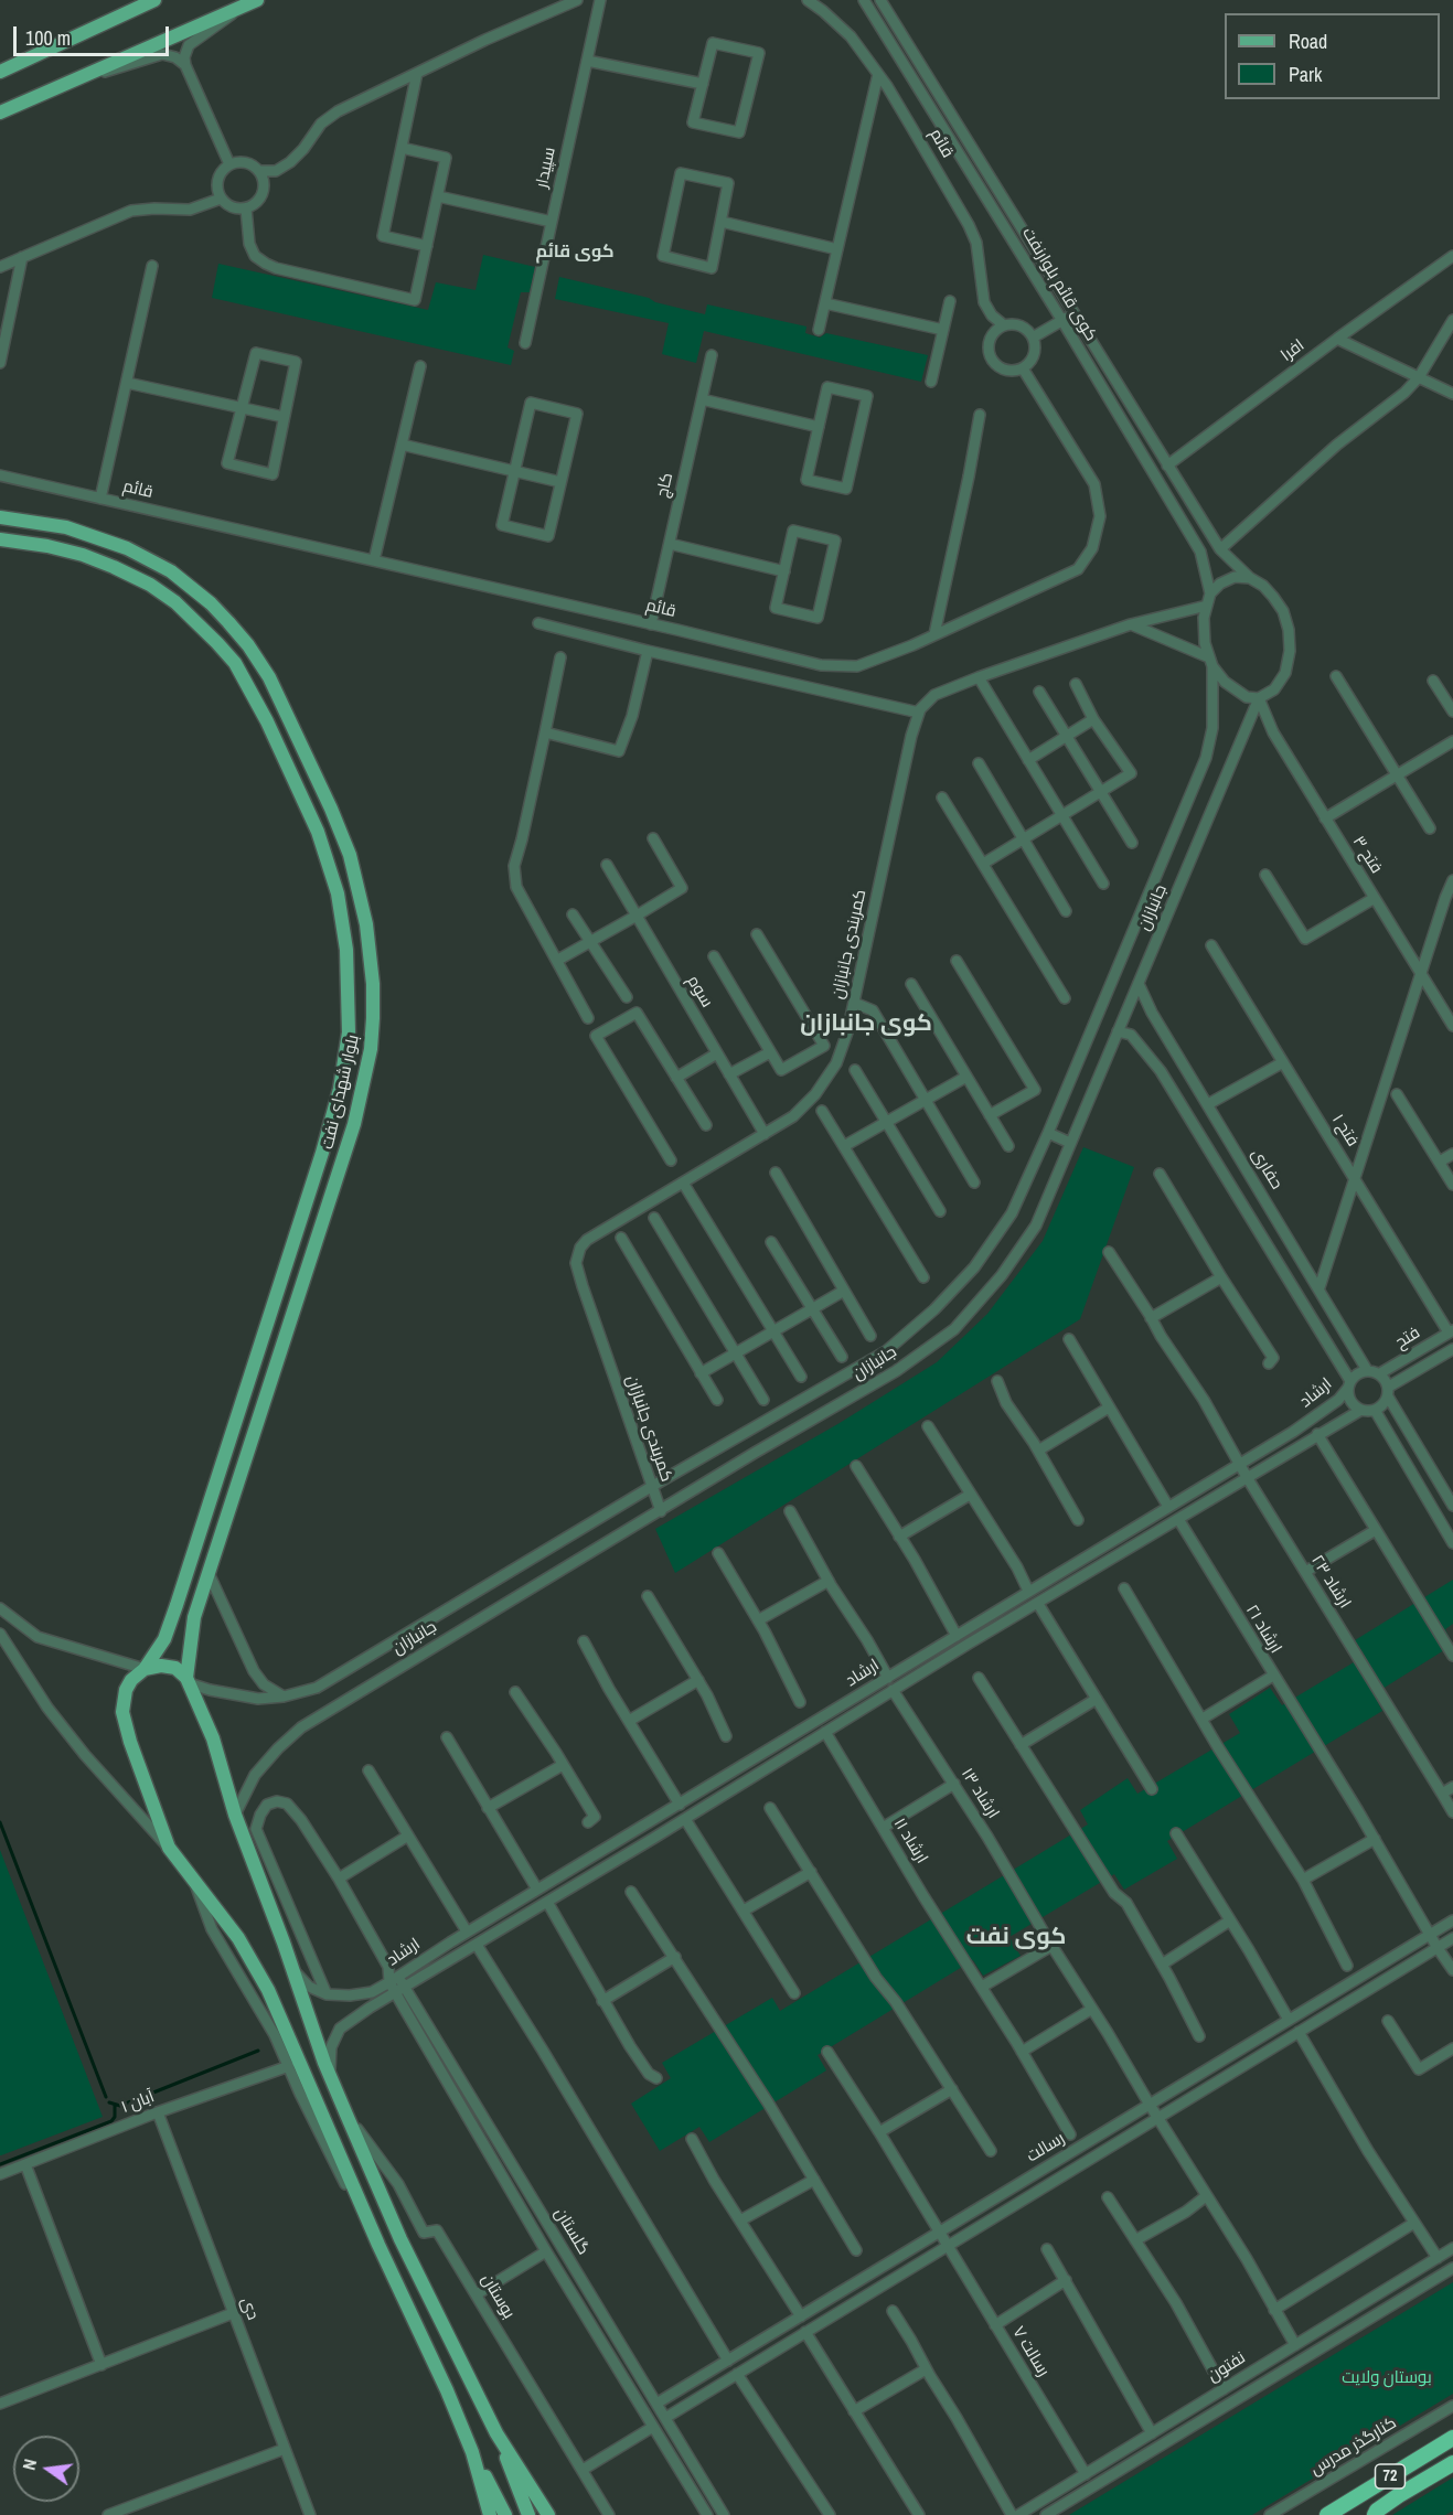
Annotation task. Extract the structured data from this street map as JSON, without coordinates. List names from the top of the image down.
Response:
{
  "streets": {
    "highway": ["72"],
    "main road": ["بلوار شهدای نفت"],
    "street": [
      "قائم",
      "سپیدار",
      "کوی قائم بلوارنفت",
      "افرا",
      "کاج",
      "فتح ۳",
      "جانبازان",
      "کمربندی جانبازان",
      "سوم",
      "فتح ۱",
      "حفاری",
      "فتح",
      "ارشاد",
      "ارشاد ۲۳",
      "ارشاد ۲۱",
      "ارشاد ۱۳",
      "ارشاد ۱۱",
      "آبان ۱",
      "رسالت",
      "گلستان",
      "بوستان",
      "دی",
      "رسالت ۷",
      "نفتون",
      "کنارگذر مدرس"
    ]
  },
  "crossings": [
    ["قائم", "کاج"],
    ["کوی قائم بلوارنفت", "افرا"],
    ["کوی قائم بلوارنفت", "فتح ۳"],
    ["کوی قائم بلوارنفت", "جانبازان"],
    ["فتح ۳", "جانبازان"],
    ["جانبازان", "کمربندی جانبازان"],
    ["جانبازان", "بلوار شهدای نفت"],
    ["جانبازان", "حفاری"],
    ["کمربندی جانبازان", "سوم"],
    ["فتح ۱", "فتح"],
    ["حفاری", "فتح"],
    ["حفاری", "ارشاد"],
    ["فتح", "ارشاد"],
    ["ارشاد", "ارشاد ۲۳"],
    ["ارشاد", "ارشاد ۲۱"],
    ["ارشاد", "ارشاد ۱۳"],
    ["ارشاد", "ارشاد ۱۱"],
    ["ارشاد", "گلستان"],
    ["ارشاد ۲۱", "رسالت"],
    ["ارشاد ۱۳", "رسالت"],
    ["ارشاد ۱۳", "نفتون"],
    ["آبان ۱", "دی"],
    ["رسالت", "گلستان"],
    ["رسالت", "رسالت ۷"],
    ["رسالت ۷", "نفتون"]
  ],
  "districts": ["کوی قائم", "کوی جانبازان", "کوی نفت"],
  "parks": ["بوستان ولایت"],
  "legend": ["Road", "Park"],
  "scale_bar": "100 m",
  "north": "left"
}
